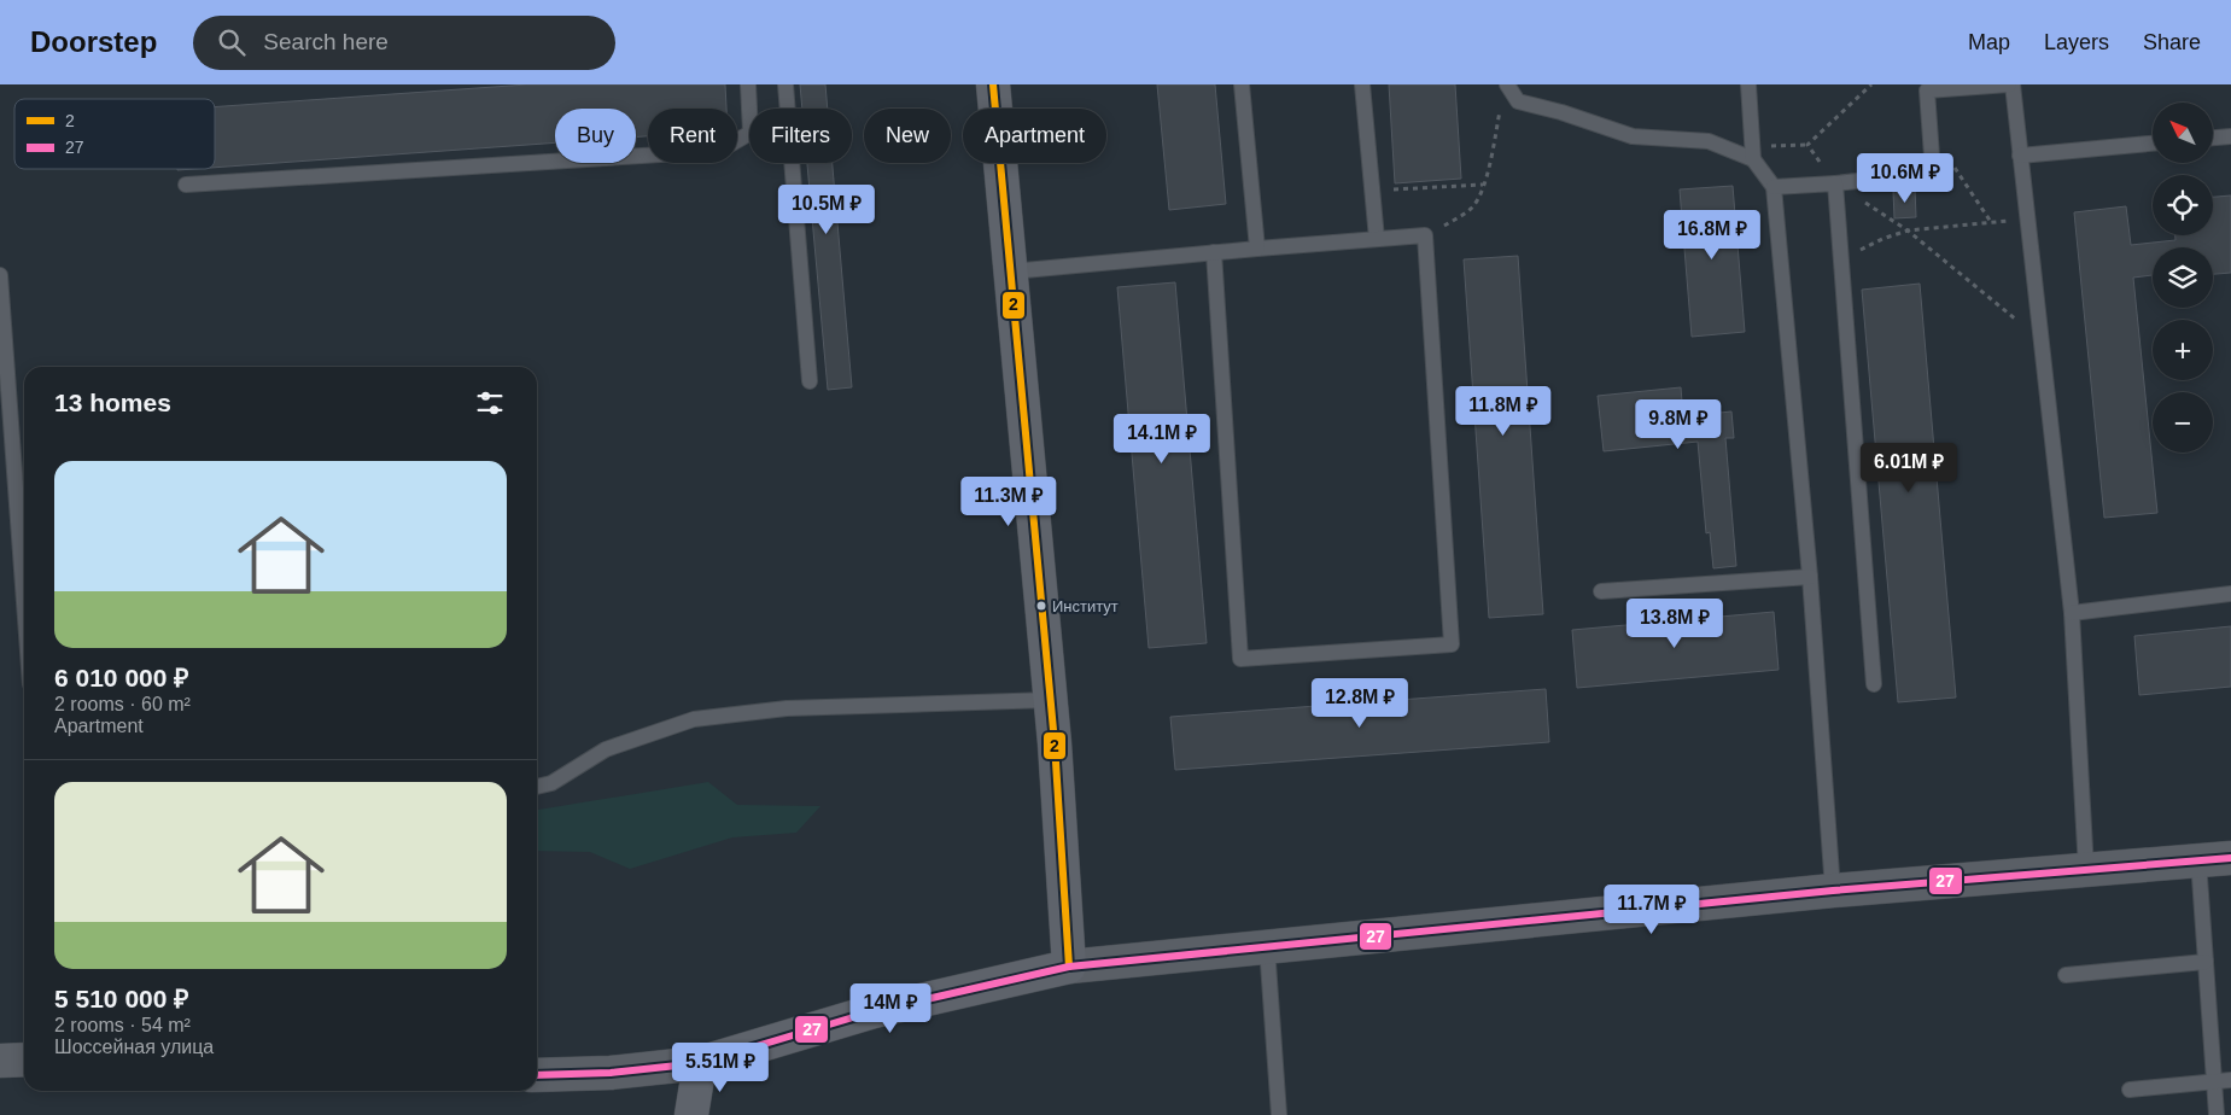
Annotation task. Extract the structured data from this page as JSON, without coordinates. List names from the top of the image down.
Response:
{
  "places": ["Институт"],
  "lines": ["transit line 2", "transit line 27"],
  "legend": ["2", "27"],
  "north": "top left",
  "page": {
    "header": "Doorstep",
    "search": "Search here",
    "nav": ["Map", "Layers", "Share"],
    "map_buttons": ["+", "−"],
    "chip": [
      "Buy",
      "Rent",
      "Filters",
      "New",
      "Apartment"
    ],
    "price": [
      "10.6M ₽",
      "10.5M ₽",
      "16.8M ₽",
      "11.8M ₽",
      "9.8M ₽",
      "14.1M ₽",
      "6.01M ₽",
      "11.3M ₽",
      "13.8M ₽",
      "12.8M ₽",
      "11.7M ₽",
      "14M ₽",
      "5.51M ₽"
    ],
    "heading": "13 homes",
    "list": [
      {
        "name": "6 010 000 ₽",
        "note": "2 rooms · 60 m² · Apartment"
      },
      {
        "name": "5 510 000 ₽",
        "note": "2 rooms · 54 m² · Шоссейная улица"
      }
    ]
  }
}
